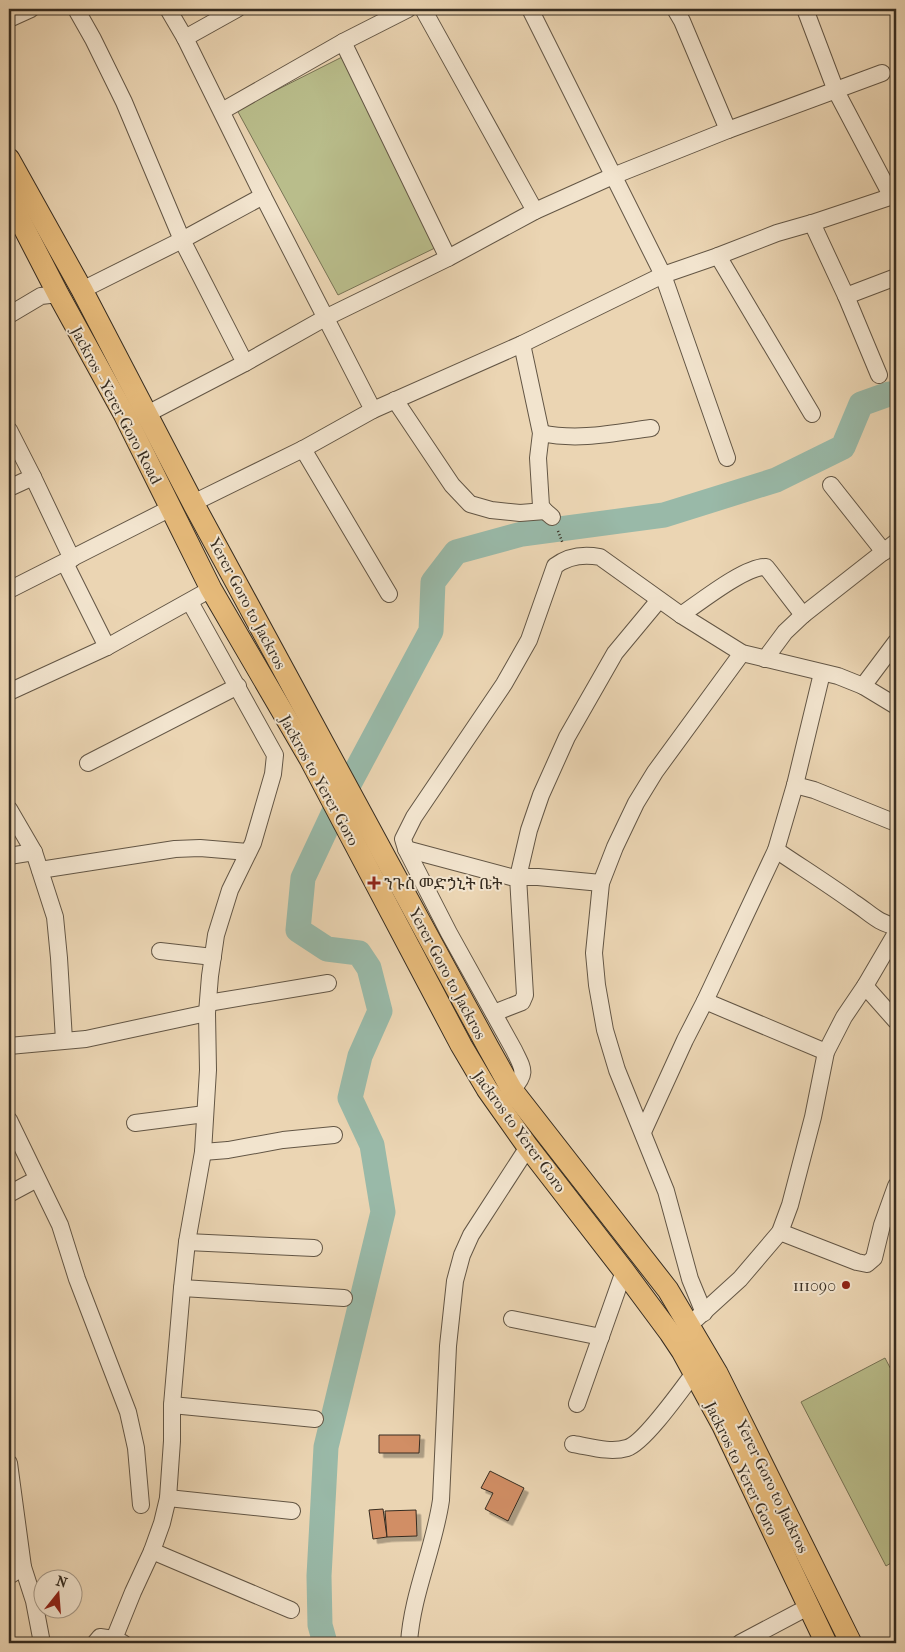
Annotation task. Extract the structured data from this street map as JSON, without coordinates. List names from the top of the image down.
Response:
{
  "streets": {
    "main road": ["Jackros - Yerer Goro Road", "Yerer Goro to Jackros", "Jackros to Yerer Goro"]
  },
  "crossings": [
    ["Jackros - Yerer Goro Road", "Jackros to Yerer Goro"]
  ],
  "places": {
    "health": ["ንጉስ መድኃኒት ቤት"],
    "other": ["111090"]
  },
  "north": "top"
}
